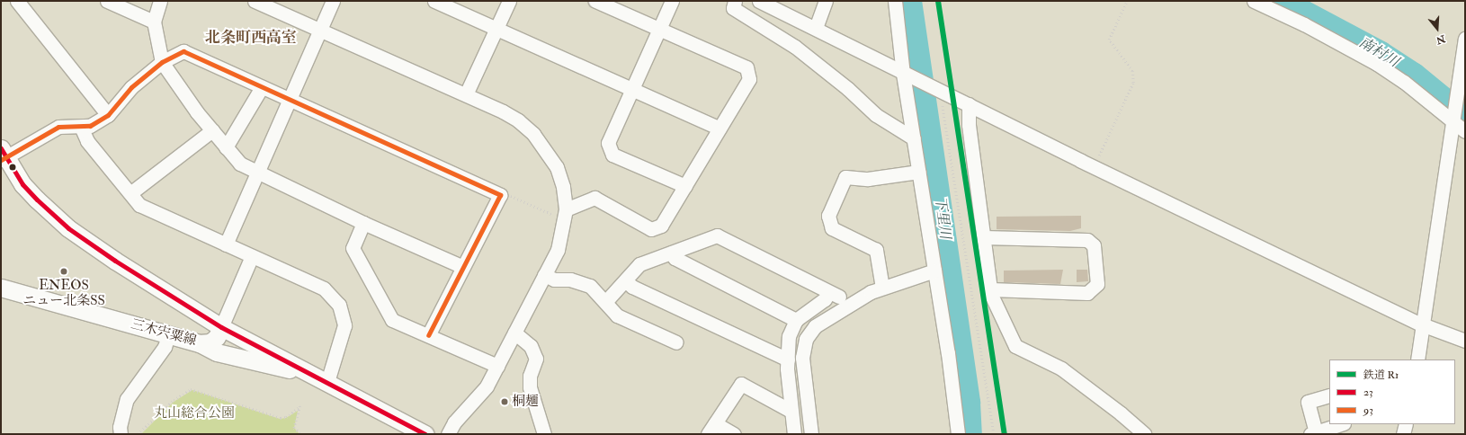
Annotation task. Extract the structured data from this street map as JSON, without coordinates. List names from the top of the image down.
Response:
{
  "streets": {
    "main road": ["三木宍粟線"]
  },
  "districts": ["北条町西高室"],
  "water": ["南村川", "下里川"],
  "parks": ["丸山総合公園"],
  "places": ["ENEOS ニュー北条SS", "桐麺"],
  "lines": ["rail line R1", "transit line 93", "transit line 23"],
  "legend": ["鉄道 R1", "23", "93"],
  "north": "bottom"
}
